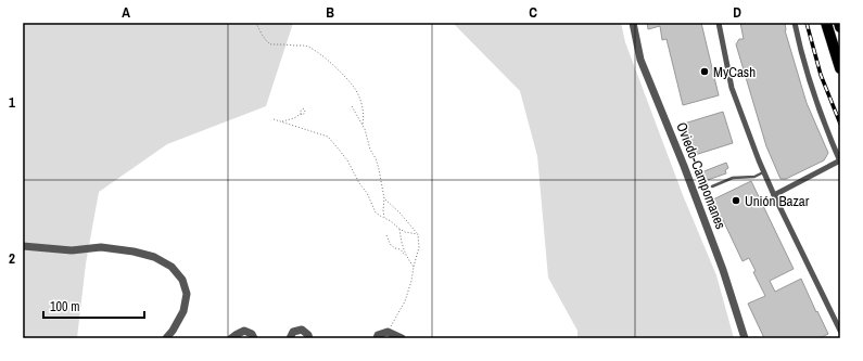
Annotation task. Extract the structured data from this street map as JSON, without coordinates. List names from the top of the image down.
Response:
{
  "streets": {
    "street": ["Oviedo-Campomanes"]
  },
  "places": ["MyCash", "Unión Bazar"],
  "scale_bar": "100 m",
  "grid": {
    "columns": [
      "A",
      "B",
      "C",
      "D"
    ],
    "rows": ["1", "2"]
  }
}
